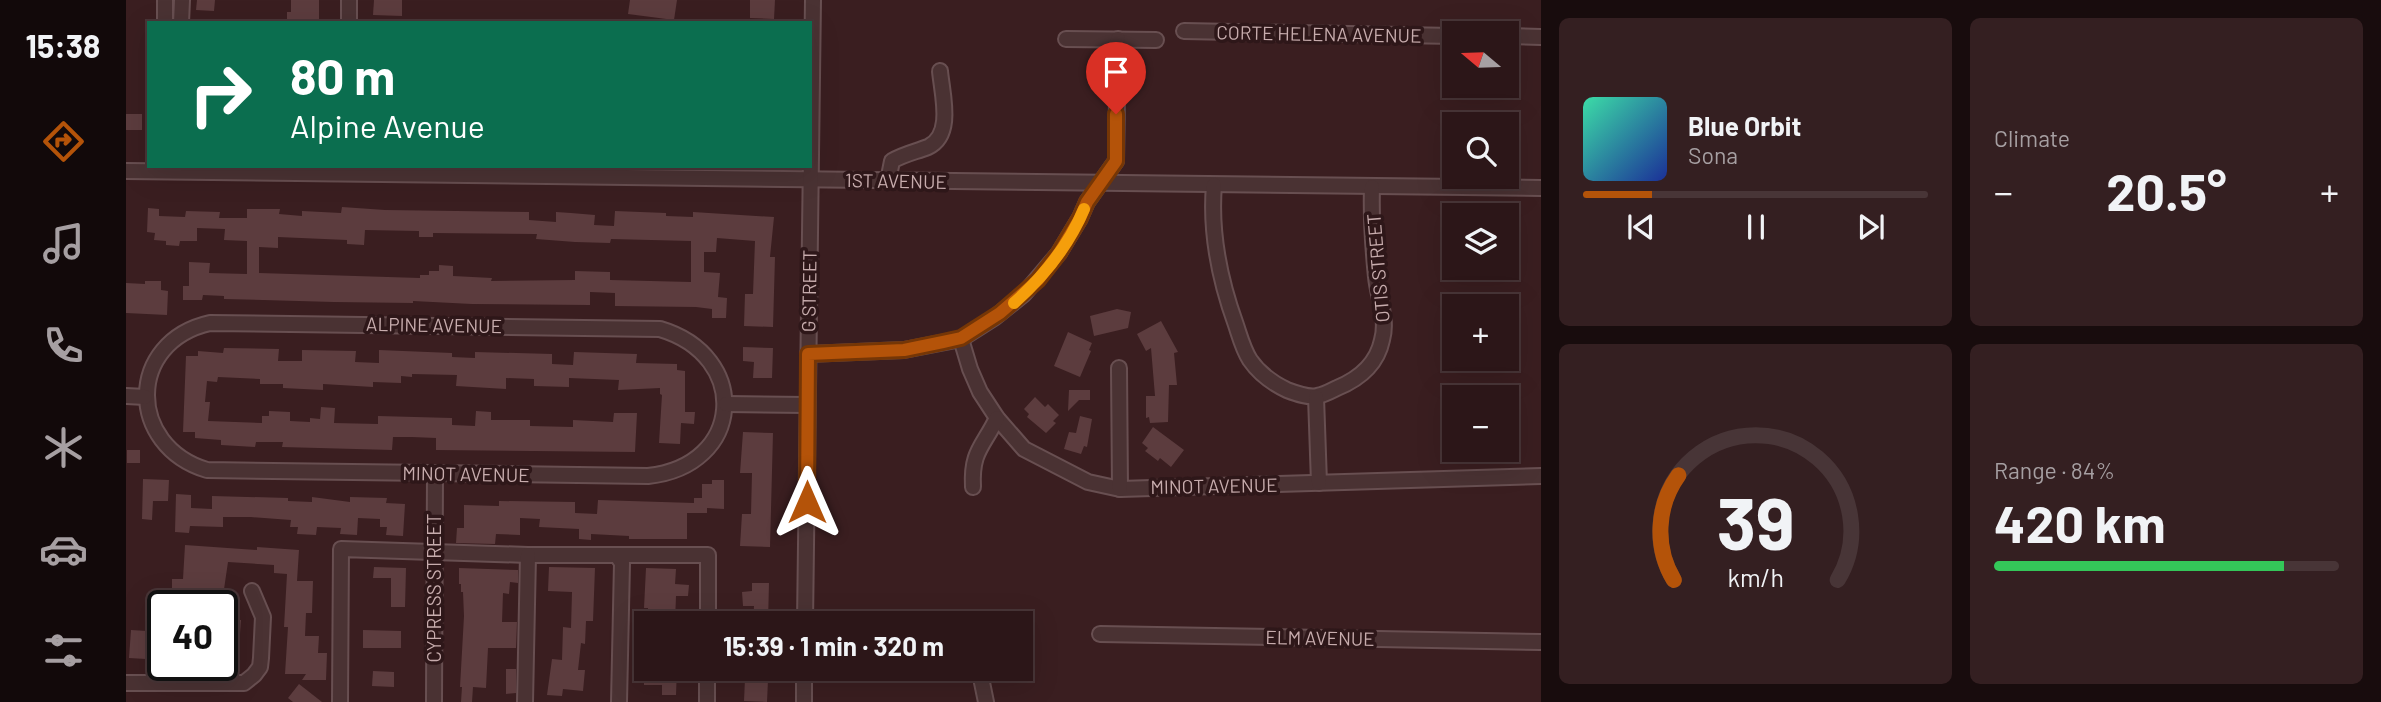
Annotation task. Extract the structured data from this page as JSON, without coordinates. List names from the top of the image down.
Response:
{
  "streets": {
    "street": [
      "CORTE HELENA AVENUE",
      "1ST AVENUE",
      "OTIS STREET",
      "G STREET",
      "ALPINE AVENUE",
      "MINOT AVENUE",
      "CYPRESS STREET",
      "ELM AVENUE"
    ]
  },
  "crossings": [
    ["1ST AVENUE", "OTIS STREET"],
    ["1ST AVENUE", "G STREET"],
    ["ALPINE AVENUE", "MINOT AVENUE"],
    ["MINOT AVENUE", "CYPRESS STREET"]
  ],
  "north": "left",
  "page": {
    "tabs": "15:38",
    "tile": [
      "Climate",
      ["Range · 84%", "420 km"]
    ],
    "map_buttons": ["+", "−"],
    "turn": ["80 m", "Alpine Avenue"],
    "song": ["Blue Orbit", "Sona"],
    "heat": ["−", "20.5°", "+"],
    "limit": "40",
    "trip": "15:39 · 1 min · 320 m",
    "gauge": ["39", "km/h"]
  }
}
